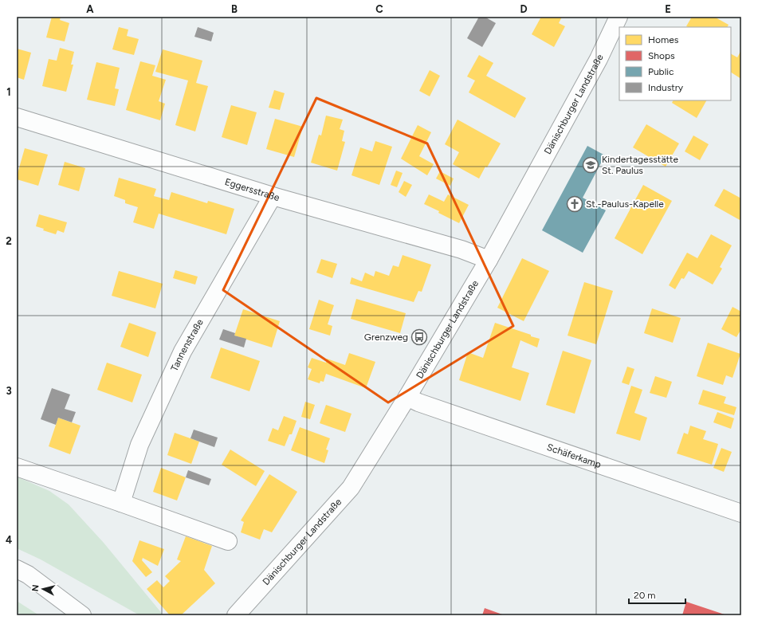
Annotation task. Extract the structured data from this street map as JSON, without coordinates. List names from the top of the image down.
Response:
{
  "streets": {
    "main road": [
      "Dänischburger Landstraße",
      "Eggersstraße",
      "Tannenstraße",
      "Schäferkamp"
    ]
  },
  "crossings": [
    ["Dänischburger Landstraße", "Eggersstraße"],
    ["Dänischburger Landstraße", "Schäferkamp"],
    ["Eggersstraße", "Tannenstraße"]
  ],
  "places": {
    "school or university": ["Kindertagesstätte St. Paulus"],
    "church": ["St.-Paulus-Kapelle"],
    "bus stop": ["Grenzweg"]
  },
  "legend": [
    "Homes",
    "Shops",
    "Public",
    "Industry"
  ],
  "scale_bar": "20 m",
  "north": "left",
  "grid": {
    "columns": [
      "A",
      "B",
      "C",
      "D",
      "E"
    ],
    "rows": [
      "1",
      "2",
      "3",
      "4"
    ]
  }
}
